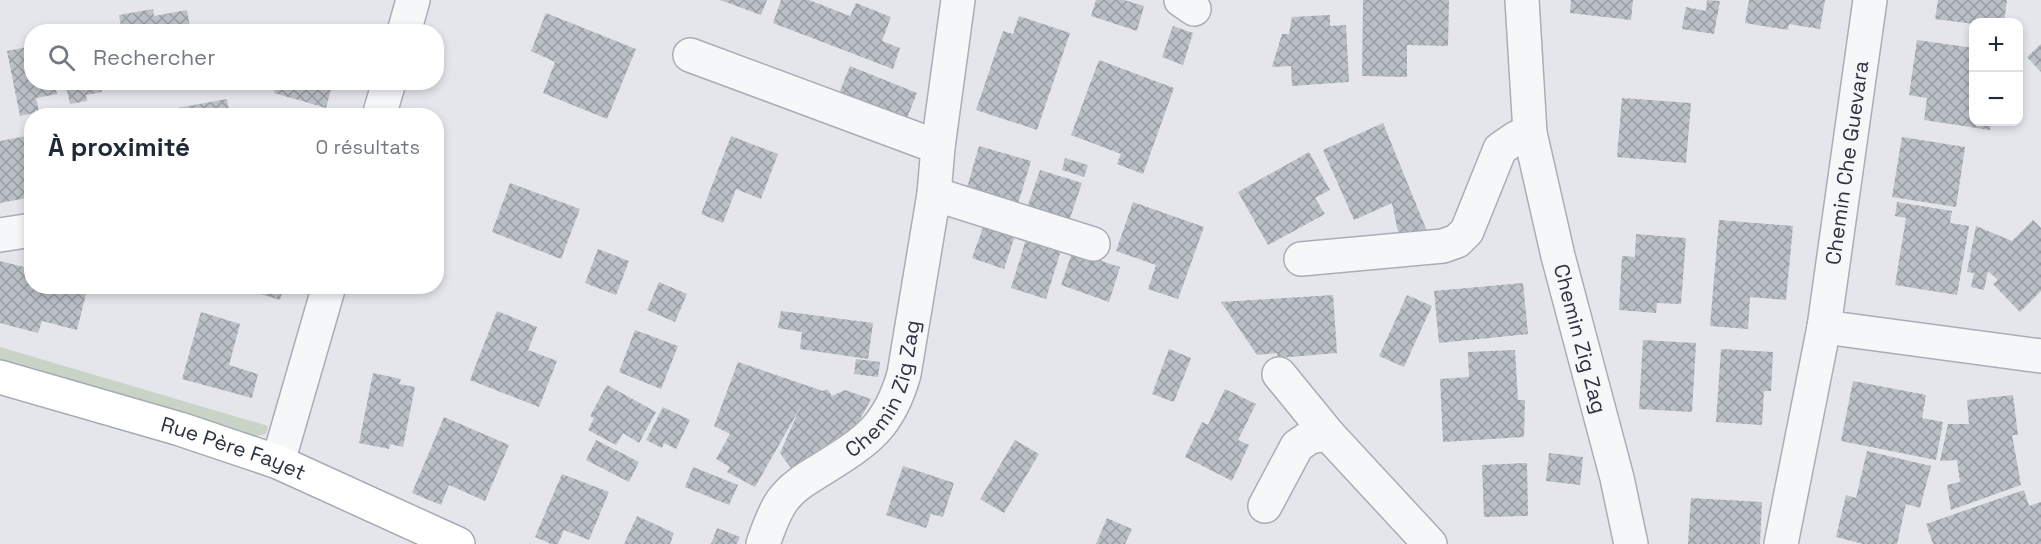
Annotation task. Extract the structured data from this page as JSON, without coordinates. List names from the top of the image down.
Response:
{
  "streets": {
    "main road": ["Rue Père Fayet"],
    "street": ["Chemin Che Guevara", "Chemin Zig Zag"]
  },
  "page": {
    "map_buttons": ["+", "−"],
    "search": "Rechercher",
    "heading": ["À proximité", "0 résultats"]
  }
}
